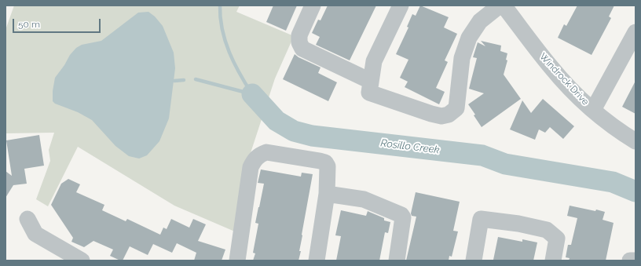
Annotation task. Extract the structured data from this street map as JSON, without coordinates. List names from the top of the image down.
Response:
{
  "streets": {
    "street": ["Windrock Drive"]
  },
  "water": ["Rosillo Creek"],
  "scale_bar": "50 m"
}
